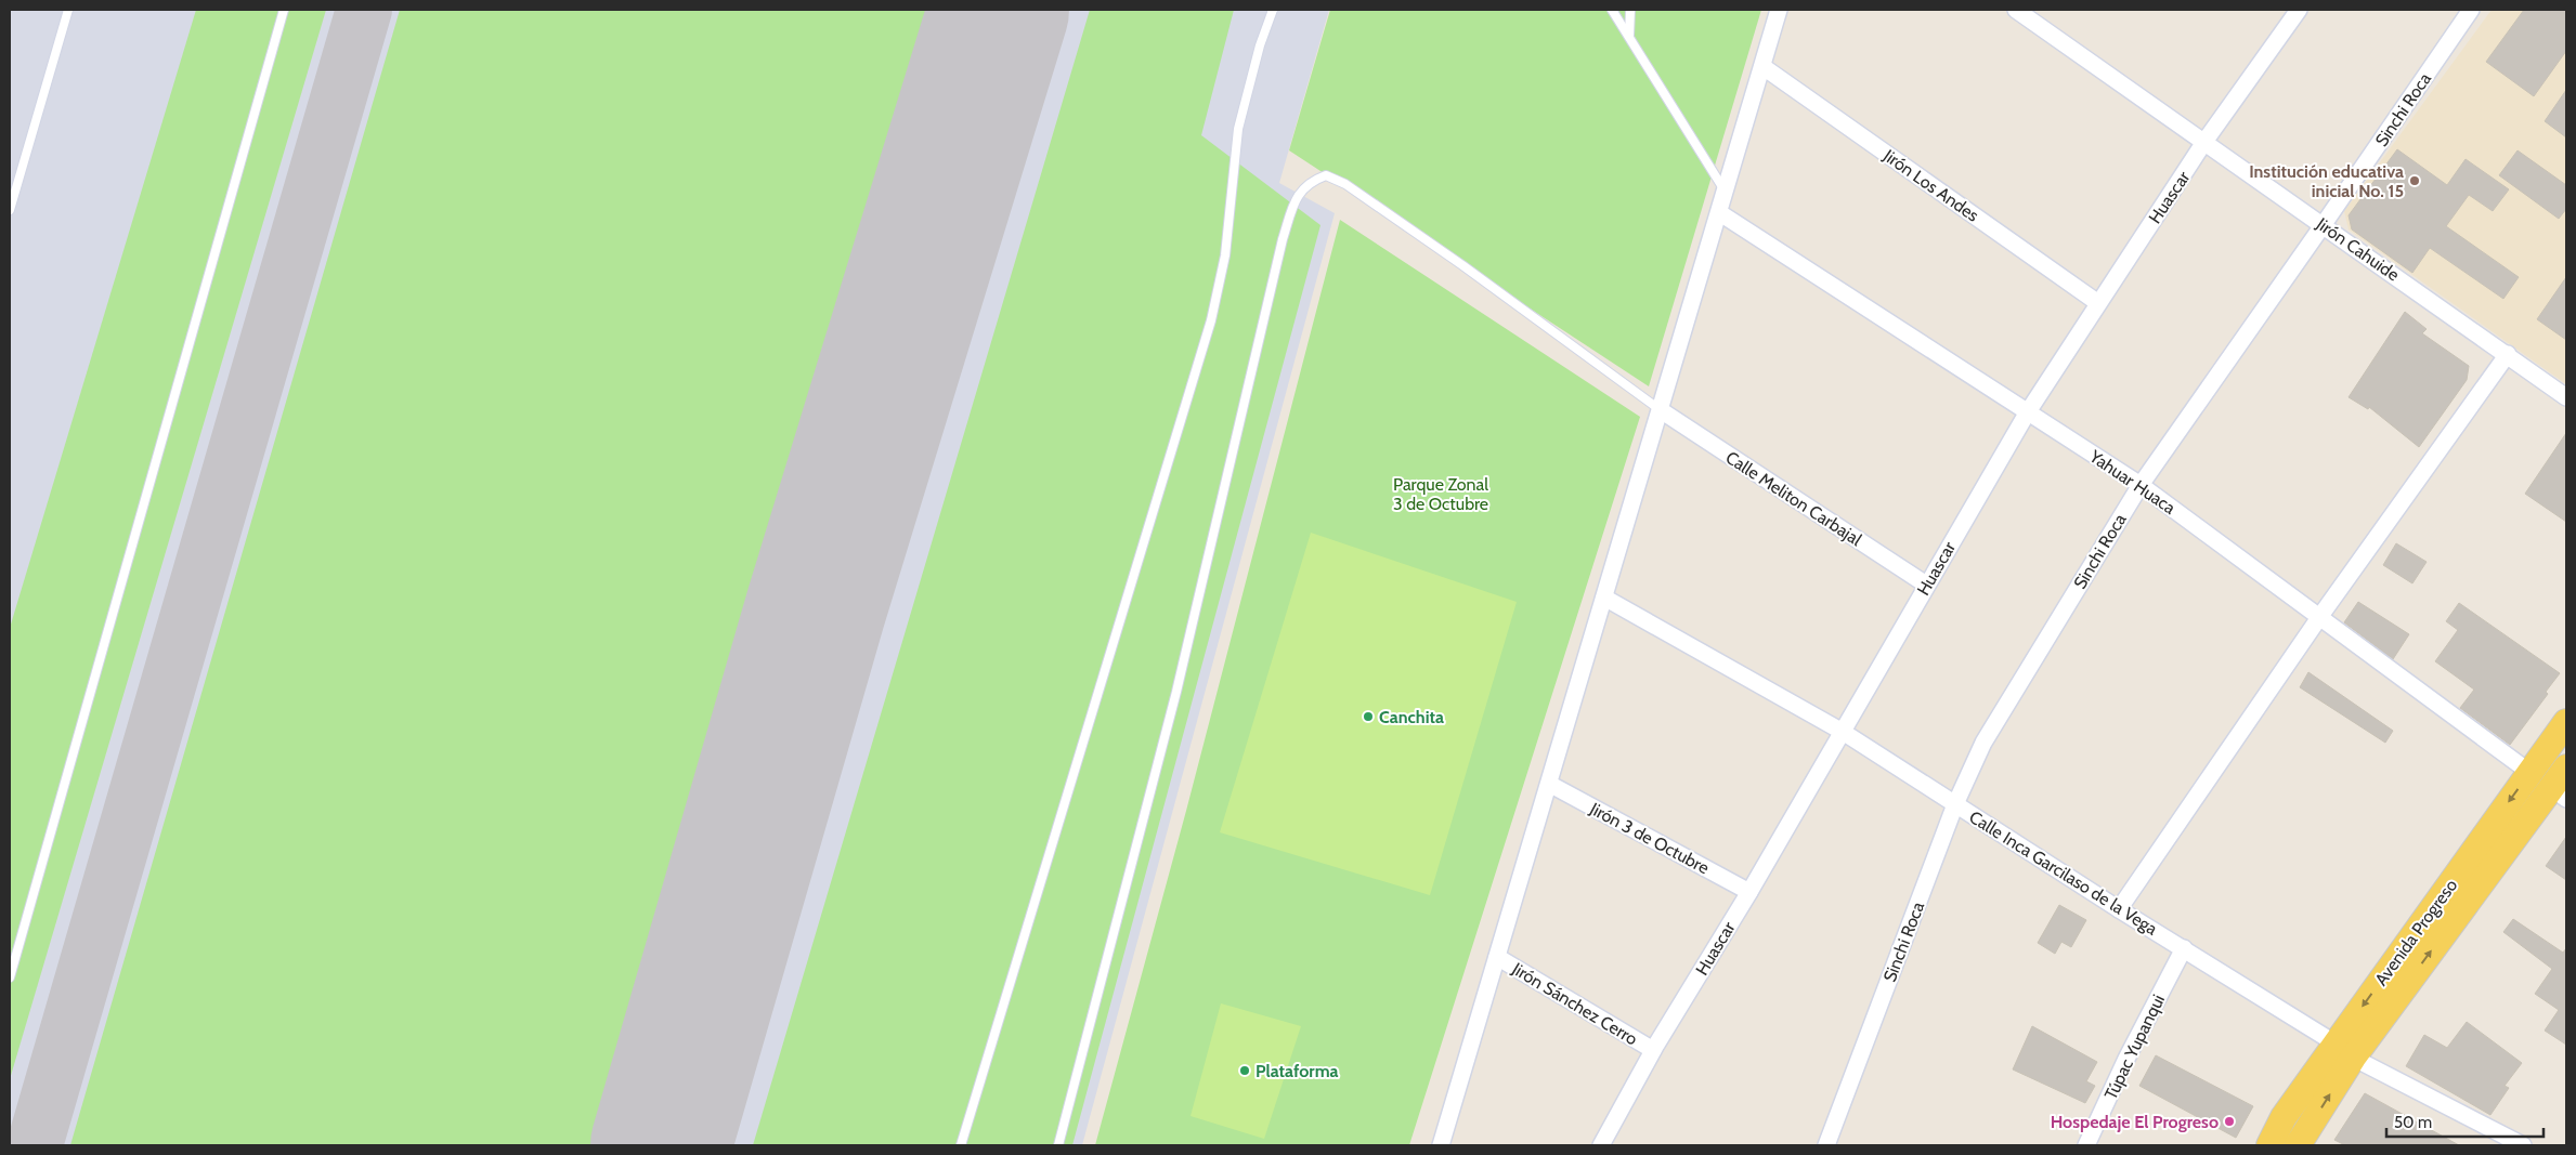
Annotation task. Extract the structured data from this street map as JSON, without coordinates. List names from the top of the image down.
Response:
{
  "streets": {
    "main road": ["Avenida Progreso"],
    "street": [
      "Sinchi Roca",
      "Jirón Los Andes",
      "Huascar",
      "Jirón Cahuide",
      "Yahuar Huaca",
      "Calle Meliton Carbajal",
      "Jirón 3 de Octubre",
      "Calle Inca Garcilaso de la Vega",
      "Jirón Sánchez Cerro",
      "Túpac Yupanqui"
    ]
  },
  "crossings": [
    ["Sinchi Roca", "Jirón Cahuide"],
    ["Sinchi Roca", "Yahuar Huaca"],
    ["Sinchi Roca", "Calle Inca Garcilaso de la Vega"],
    ["Jirón Los Andes", "Huascar"],
    ["Huascar", "Jirón Cahuide"],
    ["Huascar", "Yahuar Huaca"],
    ["Huascar", "Calle Meliton Carbajal"],
    ["Huascar", "Jirón 3 de Octubre"],
    ["Huascar", "Calle Inca Garcilaso de la Vega"],
    ["Huascar", "Jirón Sánchez Cerro"],
    ["Yahuar Huaca", "Avenida Progreso"],
    ["Calle Inca Garcilaso de la Vega", "Avenida Progreso"],
    ["Calle Inca Garcilaso de la Vega", "Túpac Yupanqui"]
  ],
  "parks": ["Parque Zonal 3 de Octubre"],
  "places": [
    "Institución educativa inicial No. 15",
    "Canchita",
    "Plataforma",
    "Hospedaje El Progreso"
  ],
  "scale_bar": "50 m"
}
